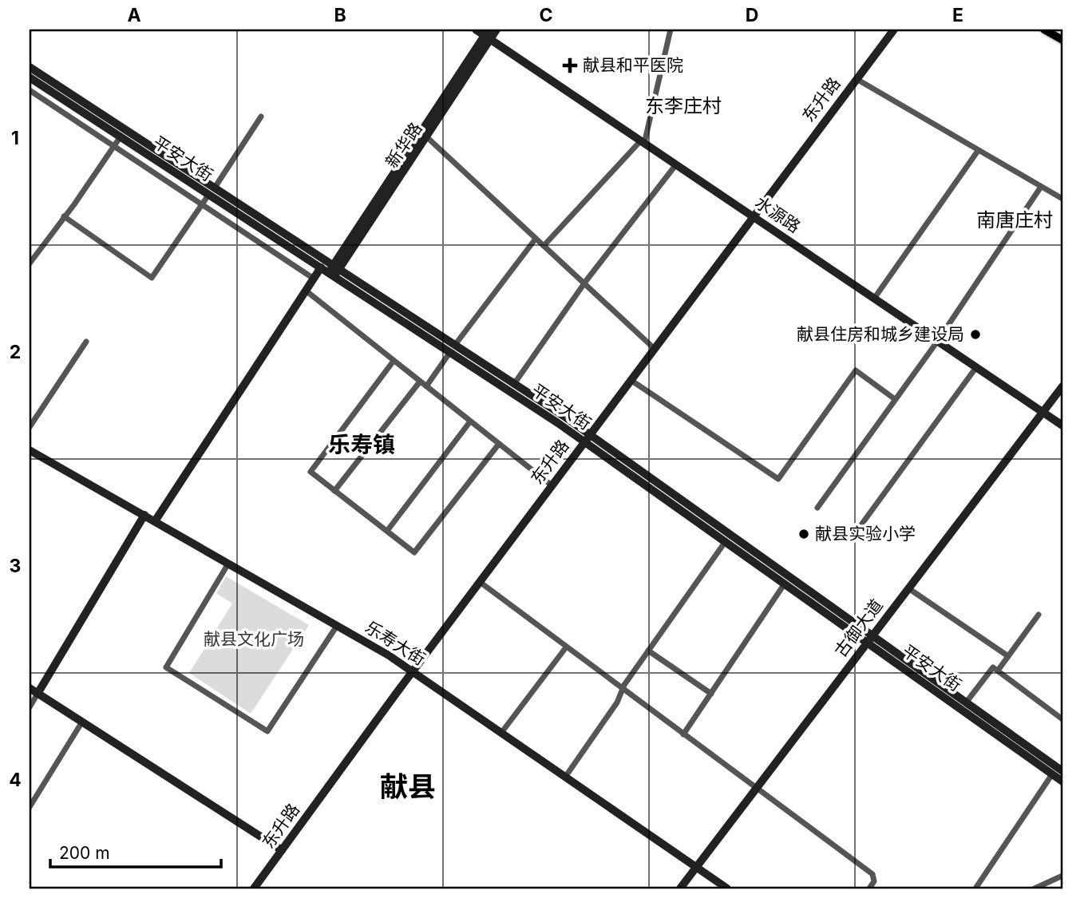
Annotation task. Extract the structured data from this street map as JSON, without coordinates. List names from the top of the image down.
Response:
{
  "streets": {
    "main road": [
      "东升路",
      "新华路",
      "平安大街",
      "水源路",
      "古御大道",
      "乐寿大街"
    ]
  },
  "crossings": [
    ["东升路", "平安大街"],
    ["东升路", "水源路"],
    ["东升路", "乐寿大街"],
    ["新华路", "平安大街"],
    ["新华路", "水源路"],
    ["平安大街", "古御大道"],
    ["水源路", "古御大道"],
    ["古御大道", "乐寿大街"]
  ],
  "districts": [
    "东李庄村",
    "南唐庄村",
    "乐寿镇",
    "献县"
  ],
  "parks": ["献县文化广场"],
  "places": {
    "health": ["献县和平医院"],
    "other": ["献县住房和城乡建设局", "献县实验小学"]
  },
  "scale_bar": "200 m",
  "grid": {
    "columns": [
      "A",
      "B",
      "C",
      "D",
      "E"
    ],
    "rows": [
      "1",
      "2",
      "3",
      "4"
    ]
  }
}
